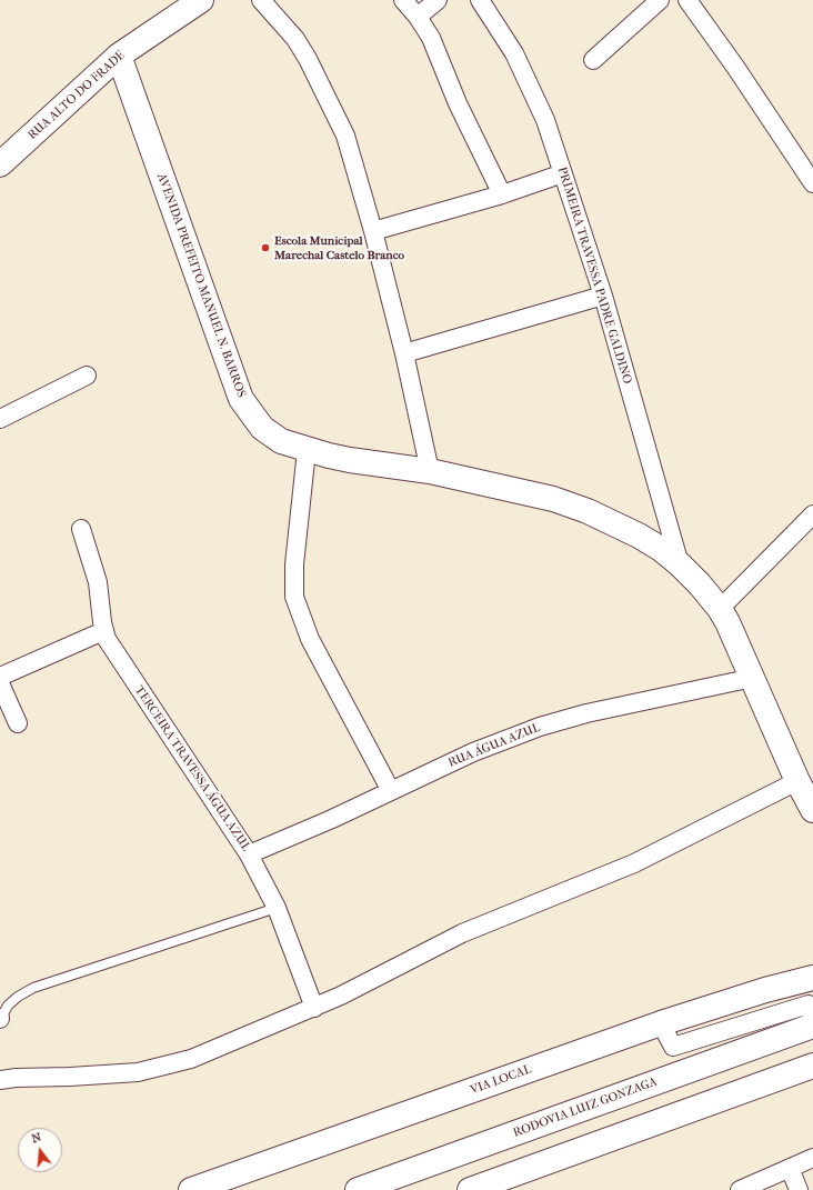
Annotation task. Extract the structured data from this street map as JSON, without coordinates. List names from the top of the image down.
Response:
{
  "streets": {
    "main road": [
      "RUA ALTO DO FRADE",
      "AVENIDA PREFEITO MANUEL N. BARROS",
      "VIA LOCAL",
      "RODOVIA LUIZ GONZAGA"
    ],
    "street": ["PRIMEIRA TRAVESSA PADRE GALDINO", "RUA ÁGUA AZUL", "TERCEIRA TRAVESSA ÁGUA AZUL"]
  },
  "crossings": [
    ["RUA ALTO DO FRADE", "AVENIDA PREFEITO MANUEL N. BARROS"],
    ["PRIMEIRA TRAVESSA PADRE GALDINO", "AVENIDA PREFEITO MANUEL N. BARROS"],
    ["AVENIDA PREFEITO MANUEL N. BARROS", "RUA ÁGUA AZUL"],
    ["RUA ÁGUA AZUL", "TERCEIRA TRAVESSA ÁGUA AZUL"]
  ],
  "places": ["Escola Municipal Marechal Castelo Branco"],
  "north": "top"
}
